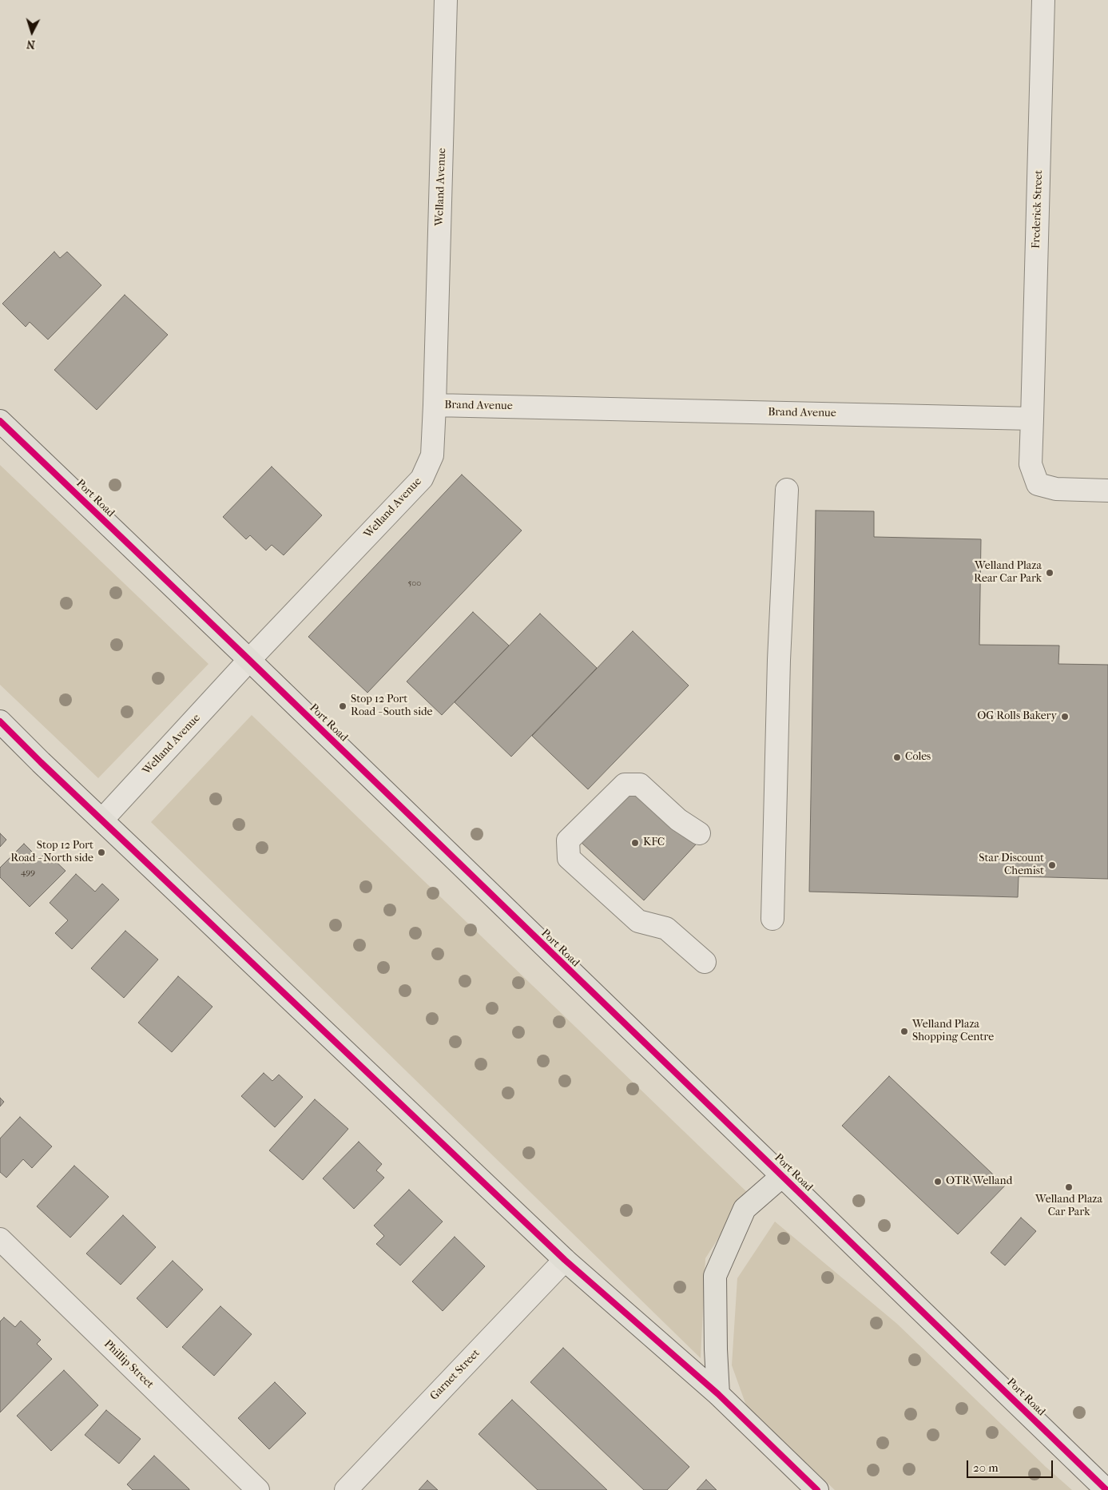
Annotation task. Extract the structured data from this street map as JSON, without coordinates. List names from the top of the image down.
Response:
{
  "streets": {
    "highway": ["Port Road"],
    "street": [
      "Welland Avenue",
      "Frederick Street",
      "Brand Avenue",
      "Phillip Street",
      "Garnet Street"
    ]
  },
  "crossings": [
    ["Welland Avenue", "Brand Avenue"],
    ["Welland Avenue", "Port Road"],
    ["Frederick Street", "Brand Avenue"]
  ],
  "places": [
    "Welland Plaza Rear Car Park",
    "Stop 12 Port Road - South side",
    "OG Rolls Bakery",
    "Coles",
    "KFC",
    "Stop 12 Port Road - North side",
    "Star Discount Chemist",
    "Welland Plaza Shopping Centre",
    "OTR Welland",
    "Welland Plaza Car Park"
  ],
  "house_numbers": ["500", "499"],
  "scale_bar": "20 m",
  "north": "bottom"
}
